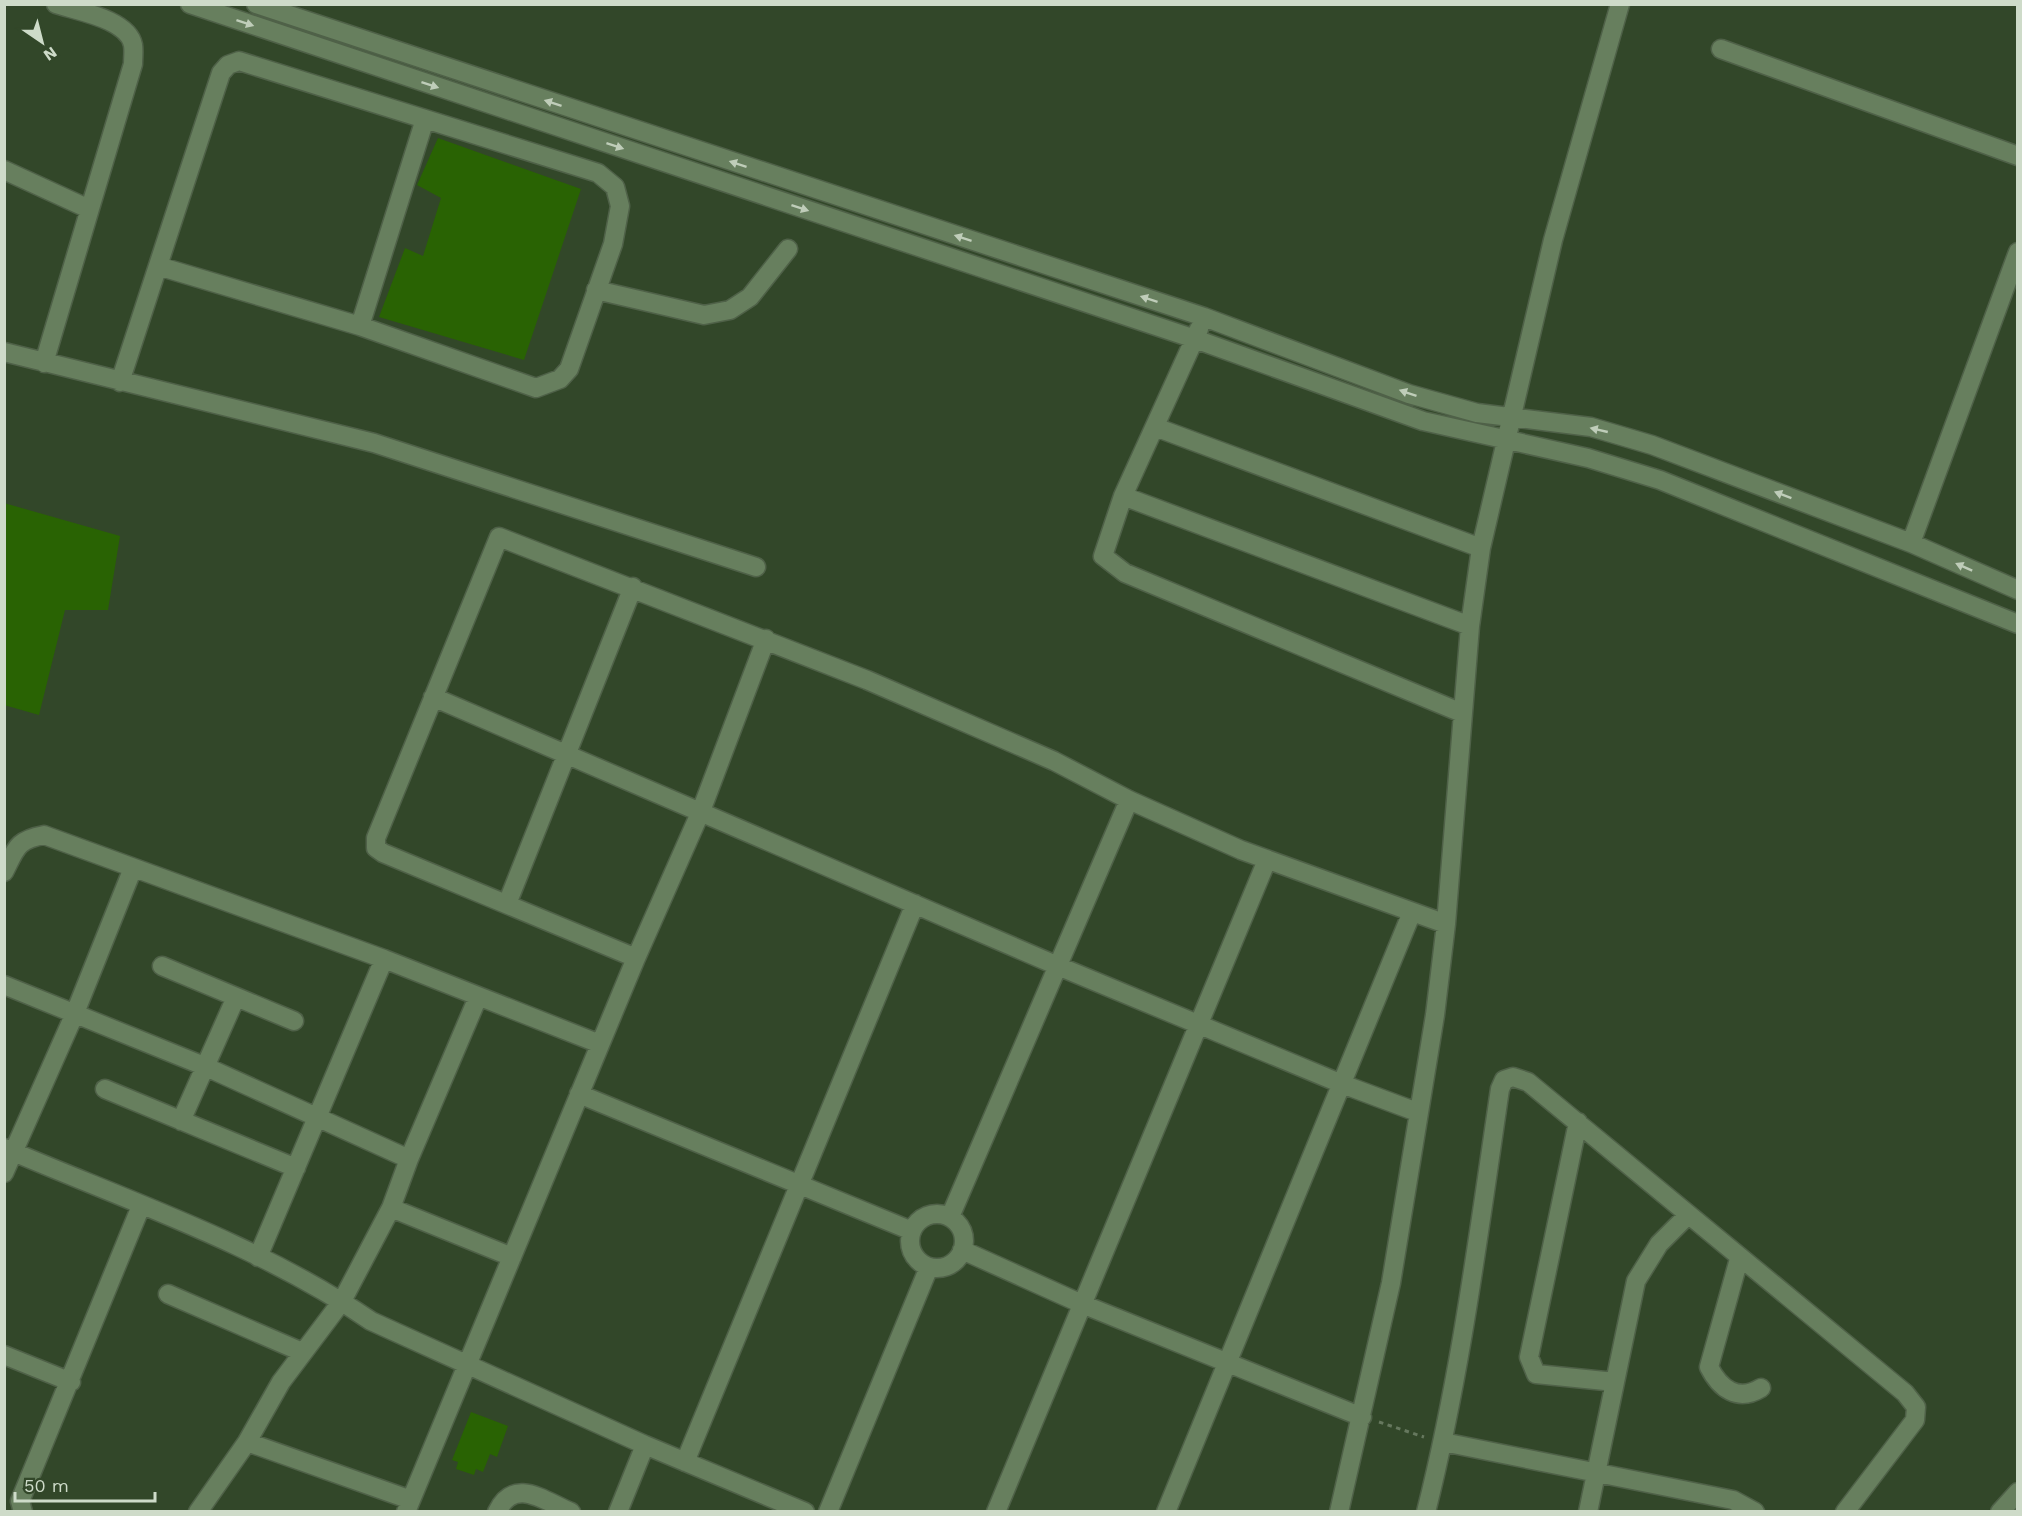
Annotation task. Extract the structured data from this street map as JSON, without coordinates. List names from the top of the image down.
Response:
{
  "scale_bar": "50 m",
  "north": "bottom right"
}
